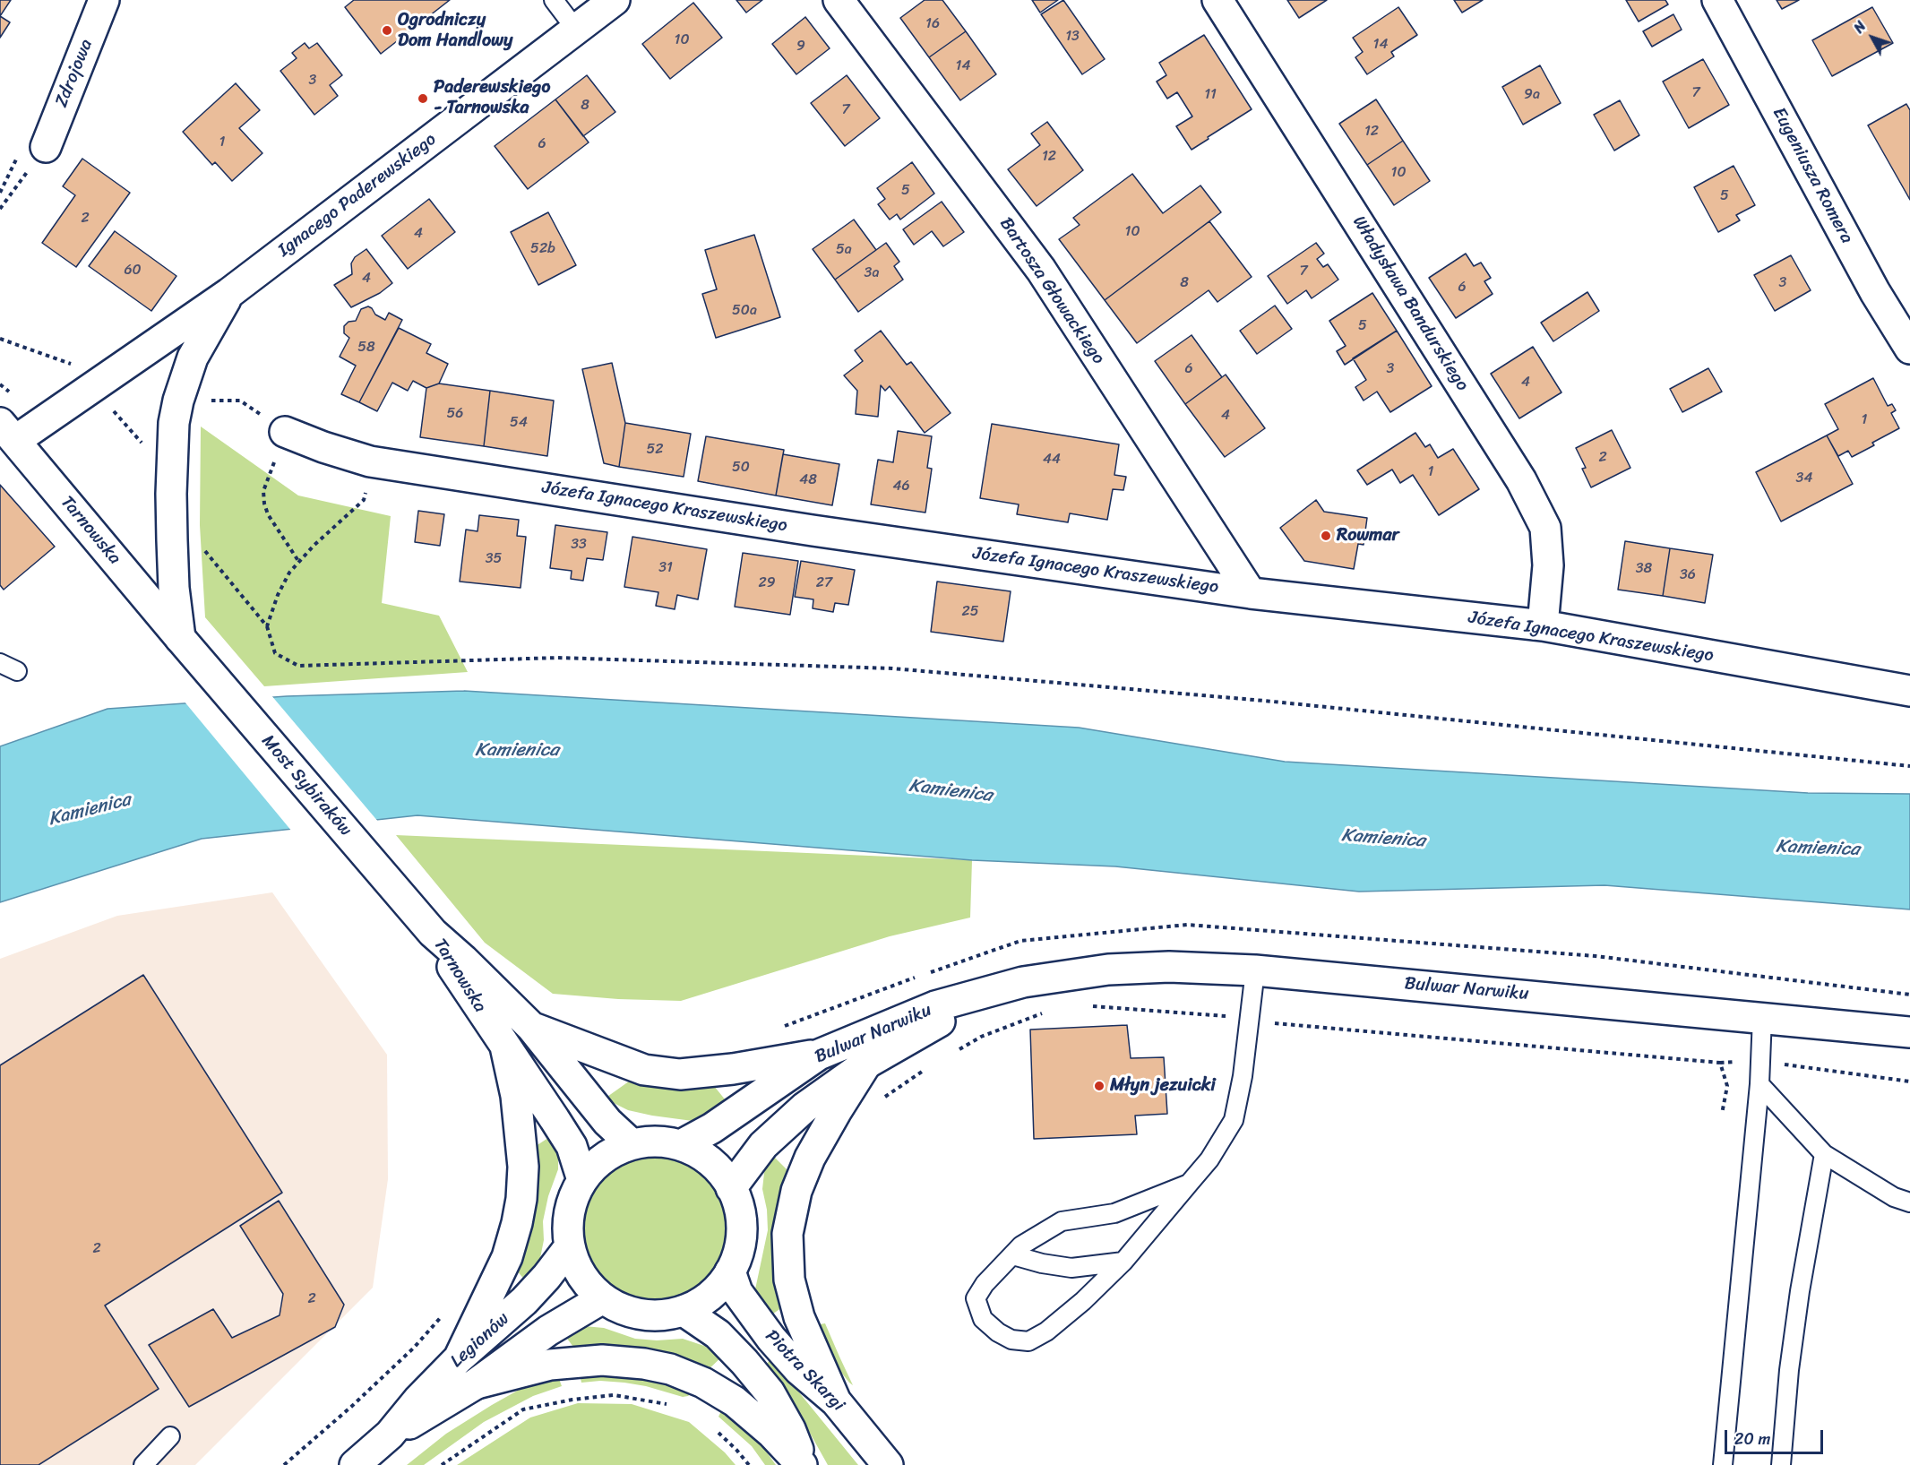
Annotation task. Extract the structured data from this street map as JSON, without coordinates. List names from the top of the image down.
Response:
{
  "streets": {
    "street": [
      "Zdrojowa",
      "Eugeniusza Romera",
      "Ignacego Paderewskiego",
      "Bartosza Głowackiego",
      "Władysława Bandurskiego",
      "Józefa Ignacego Kraszewskiego",
      "Tarnowska",
      "Most Sybiraków",
      "Bulwar Narwiku",
      "Legionów",
      "Piotra Skargi"
    ]
  },
  "crossings": [
    ["Ignacego Paderewskiego", "Tarnowska"],
    ["Ignacego Paderewskiego", "Most Sybiraków"],
    ["Bartosza Głowackiego", "Józefa Ignacego Kraszewskiego"],
    ["Władysława Bandurskiego", "Józefa Ignacego Kraszewskiego"],
    ["Tarnowska", "Most Sybiraków"],
    ["Tarnowska", "Bulwar Narwiku"],
    ["Tarnowska", "Legionów"],
    ["Tarnowska", "Piotra Skargi"],
    ["Bulwar Narwiku", "Legionów"],
    ["Bulwar Narwiku", "Piotra Skargi"],
    ["Legionów", "Piotra Skargi"]
  ],
  "water": ["Kamienica"],
  "places": [
    "Ogrodniczy Dom Handlowy",
    "Paderewskiego - Tarnowska",
    "Rowmar",
    "Młyn jezuicki"
  ],
  "house_numbers": [
    "16",
    "13",
    "10",
    "14",
    "9",
    "14",
    "3",
    "7",
    "11",
    "9a",
    "8",
    "7",
    "12",
    "1",
    "6",
    "12",
    "10",
    "5",
    "5",
    "2",
    "10",
    "4",
    "52b",
    "5a",
    "60",
    "7",
    "3a",
    "4",
    "8",
    "3",
    "6",
    "50a",
    "5",
    "58",
    "6",
    "3",
    "4",
    "56",
    "4",
    "1",
    "54",
    "52",
    "2",
    "44",
    "50",
    "1",
    "34",
    "48",
    "46",
    "33",
    "35",
    "31",
    "38",
    "36",
    "29",
    "27",
    "25",
    "2",
    "2"
  ],
  "scale_bar": "20 m",
  "north": "top left"
}
